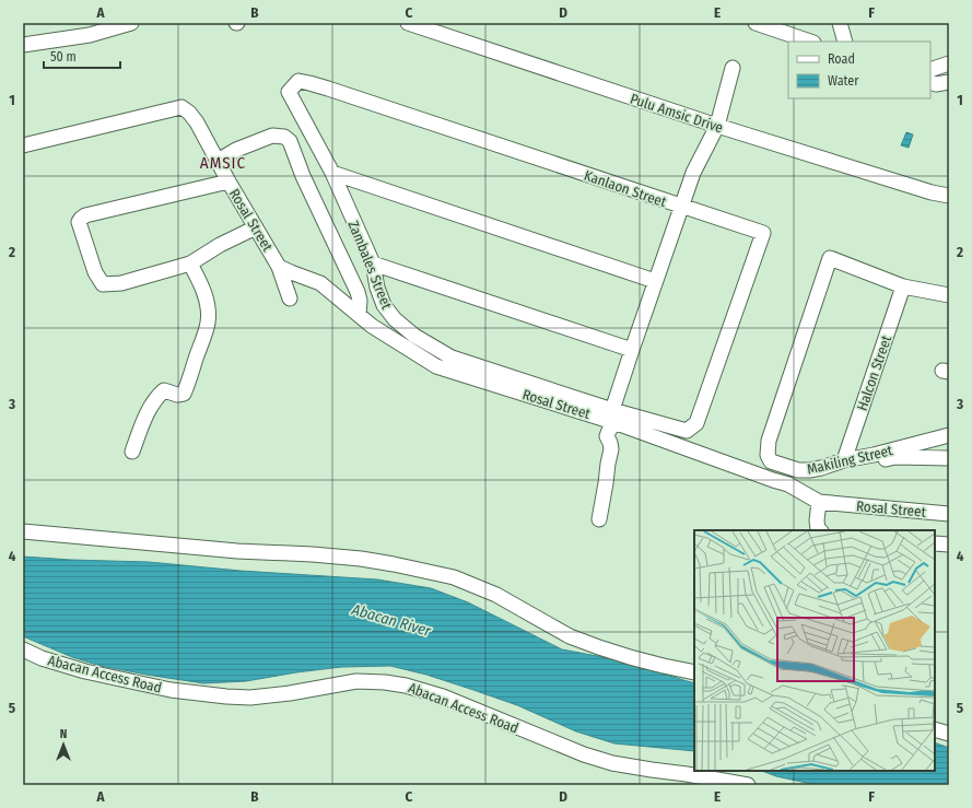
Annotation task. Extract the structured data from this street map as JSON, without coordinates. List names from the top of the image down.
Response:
{
  "streets": {
    "street": [
      "Pulu Amsic Drive",
      "Kanlaon Street",
      "Rosal Street",
      "Zambales Street",
      "Halcon Street",
      "Makiling Street",
      "Abacan Access Road"
    ]
  },
  "crossings": [
    ["Kanlaon Street", "Zambales Street"],
    ["Rosal Street", "Zambales Street"],
    ["Halcon Street", "Makiling Street"]
  ],
  "districts": ["AMSIC"],
  "water": ["Abacan River"],
  "legend": ["Road", "Water"],
  "scale_bar": "50 m",
  "north": "top",
  "grid": {
    "columns": [
      "A",
      "B",
      "C",
      "D",
      "E",
      "F"
    ],
    "rows": [
      "1",
      "2",
      "3",
      "4",
      "5"
    ]
  }
}
